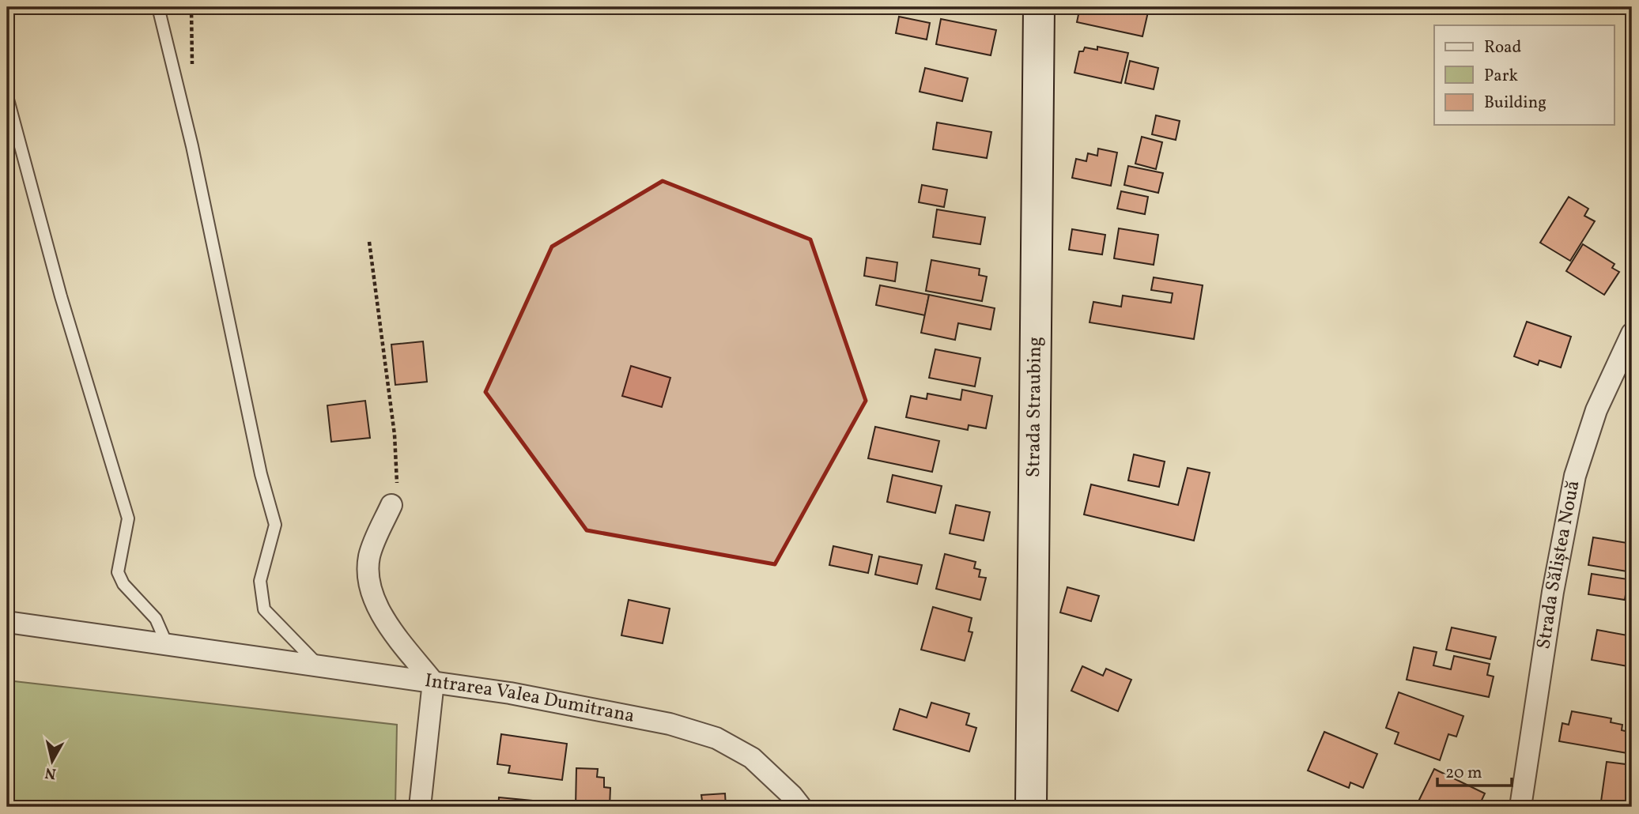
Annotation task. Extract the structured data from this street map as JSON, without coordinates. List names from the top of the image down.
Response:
{
  "streets": {
    "main road": ["Strada Straubing"],
    "street": ["Strada Săliștea Nouă", "Intrarea Valea Dumitrana"]
  },
  "legend": ["Road", "Park", "Building"],
  "scale_bar": "20 m",
  "north": "bottom"
}
